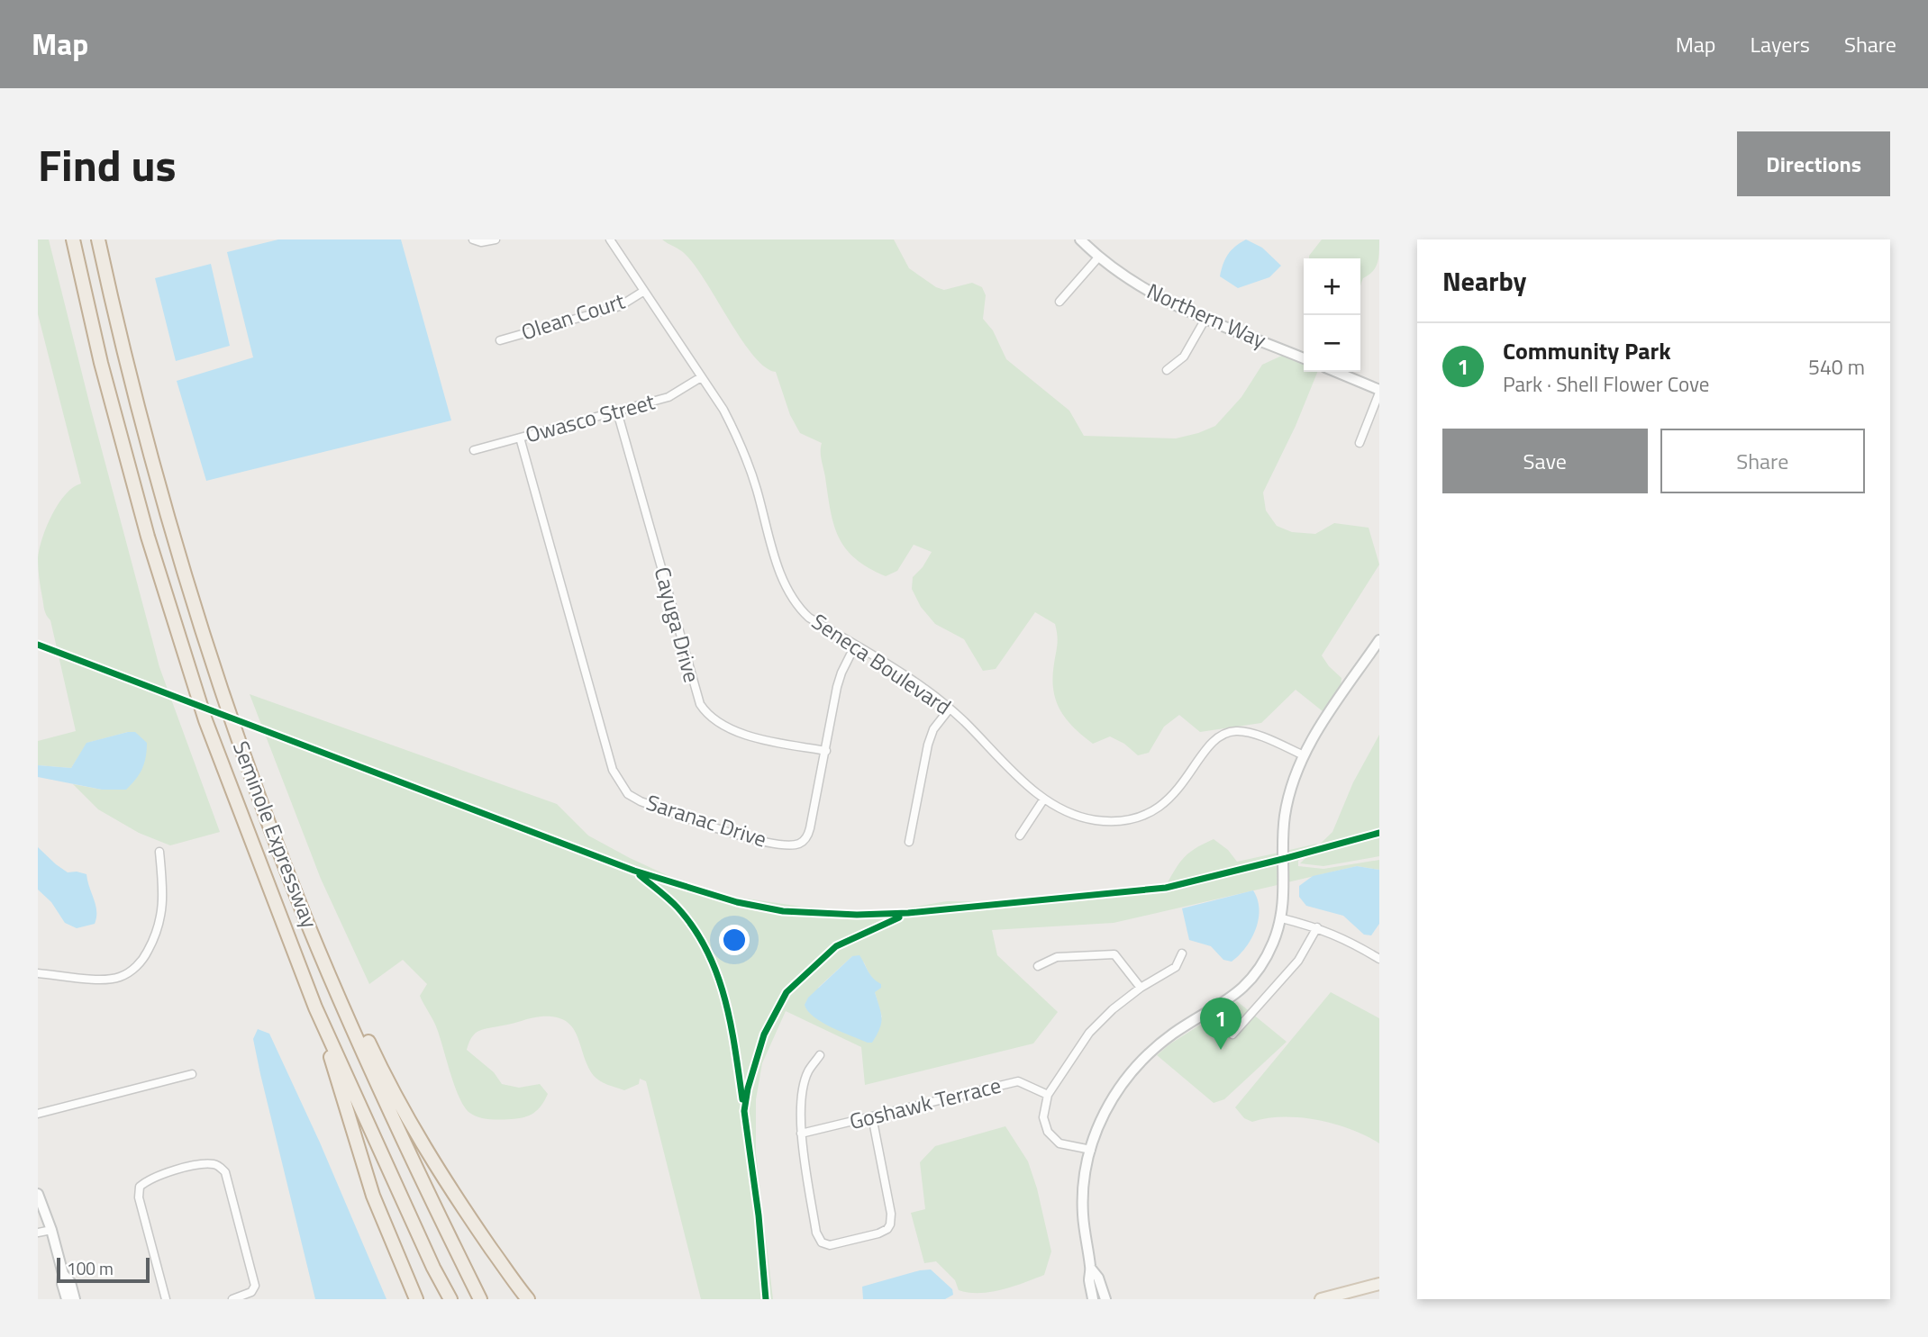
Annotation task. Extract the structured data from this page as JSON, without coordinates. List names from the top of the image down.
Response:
{
  "streets": {
    "highway": ["Seminole Expressway"],
    "street": [
      "Northern Way",
      "Olean Court",
      "Owasco Street",
      "Cayuga Drive",
      "Seneca Boulevard",
      "Saranac Drive",
      "Goshawk Terrace"
    ]
  },
  "crossings": [
    ["Olean Court", "Seneca Boulevard"],
    ["Owasco Street", "Cayuga Drive"],
    ["Owasco Street", "Seneca Boulevard"],
    ["Owasco Street", "Saranac Drive"],
    ["Cayuga Drive", "Saranac Drive"],
    ["Seneca Boulevard", "Saranac Drive"]
  ],
  "scale_bar": "100 m",
  "page": {
    "header": "Map",
    "nav": ["Map", "Layers", "Share"],
    "title": "Find us",
    "buttons": [
      "Directions",
      ["Save", "Share"]
    ],
    "heading": "Nearby",
    "map_buttons": ["+", "−"],
    "list": [
      {
        "mark": "1",
        "name": "Community Park",
        "note": "Park · Shell Flower Cove",
        "value": "540 m"
      }
    ],
    "pins": "1",
    "scale": "100 m"
  }
}
